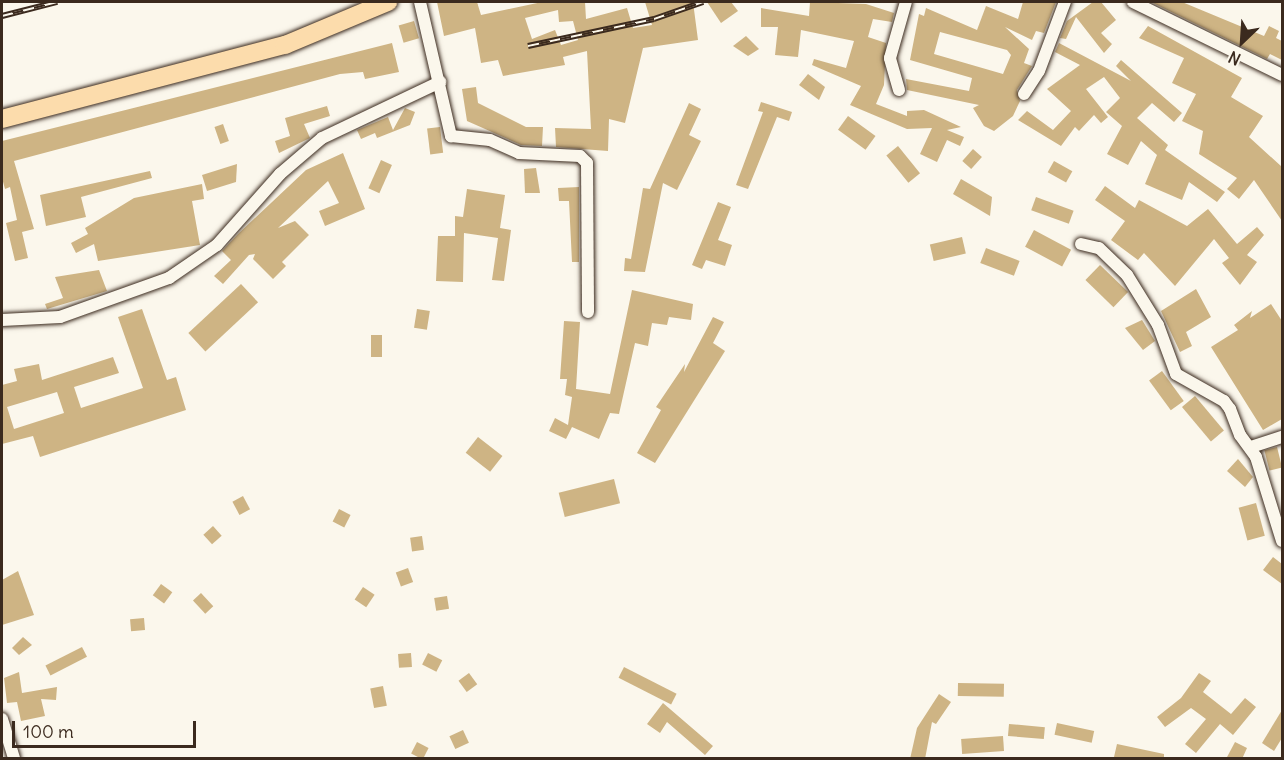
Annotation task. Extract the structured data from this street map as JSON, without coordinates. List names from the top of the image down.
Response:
{
  "scale_bar": "100 m",
  "north": "bottom left"
}
